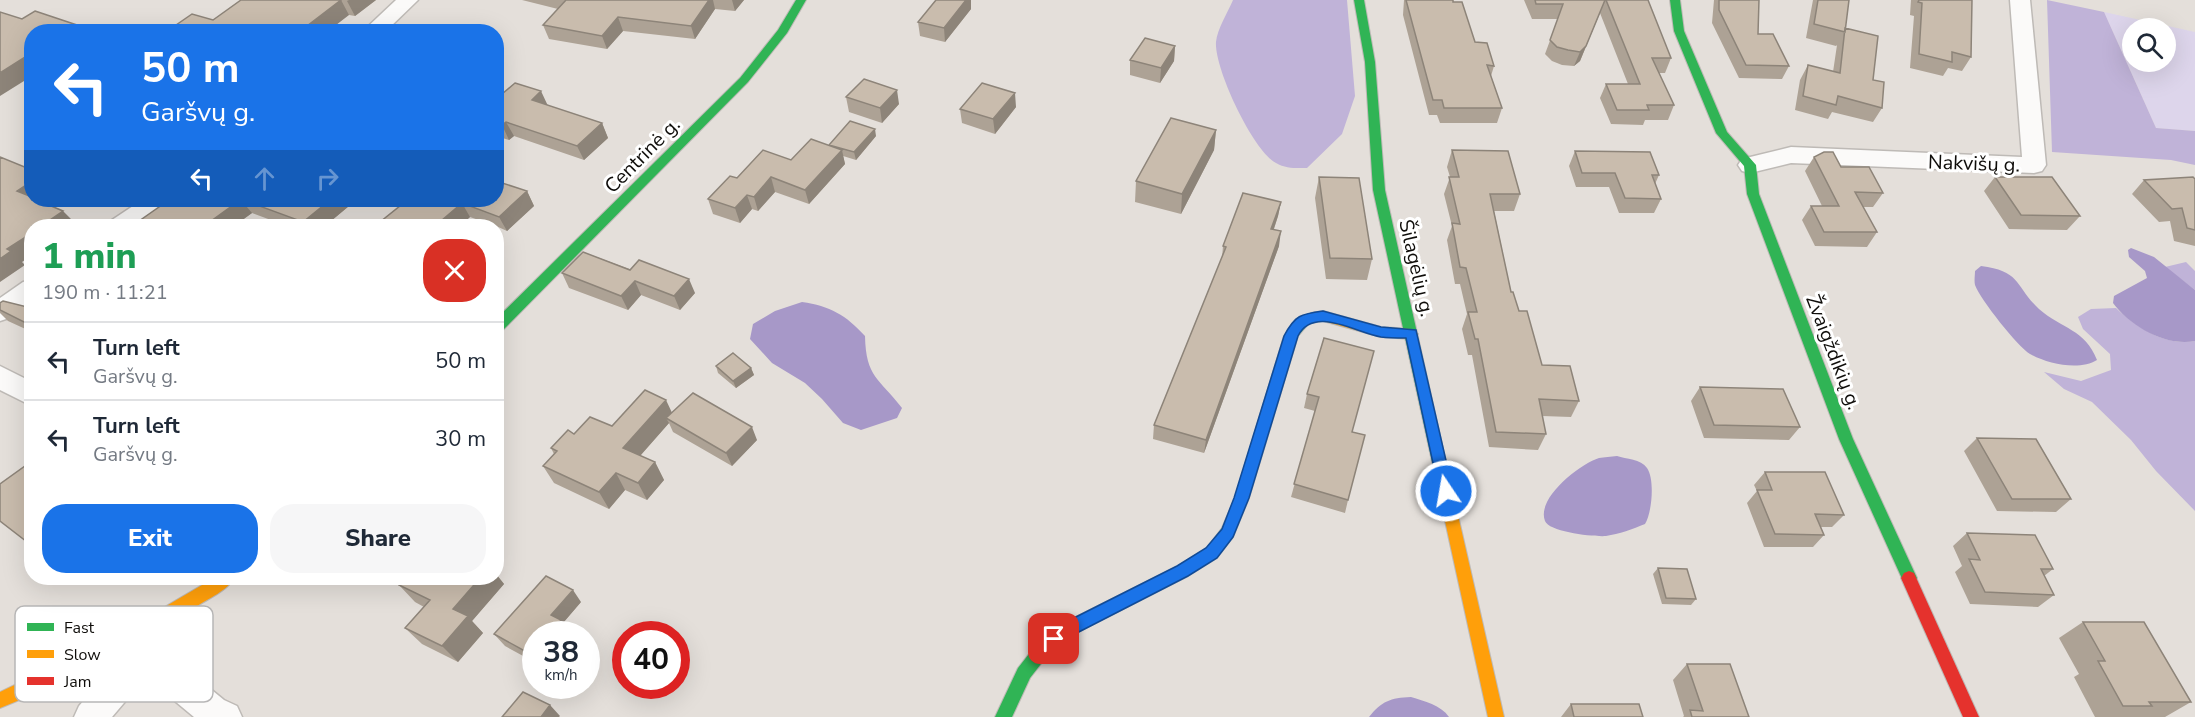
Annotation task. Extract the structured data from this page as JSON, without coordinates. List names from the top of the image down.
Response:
{
  "streets": {
    "street": [
      "Centrinė g.",
      "Nakvišų g.",
      "Šilagėlių g.",
      "Žvaigždikių g."
    ]
  },
  "crossings": [
    ["Nakvišų g.", "Žvaigždikių g."]
  ],
  "legend": ["Fast", "Slow", "Jam"],
  "page": {
    "turn": ["50 m", "Garšvų g."],
    "heading": ["1 min", "190 m · 11:21"],
    "list": [
      {
        "name": "Turn left",
        "note": "Garšvų g.",
        "value": "50 m"
      },
      {
        "name": "Turn left",
        "note": "Garšvų g.",
        "value": "30 m"
      }
    ],
    "buttons": ["Exit", "Share"],
    "speed": "38 km/h",
    "limit": "40"
  }
}
